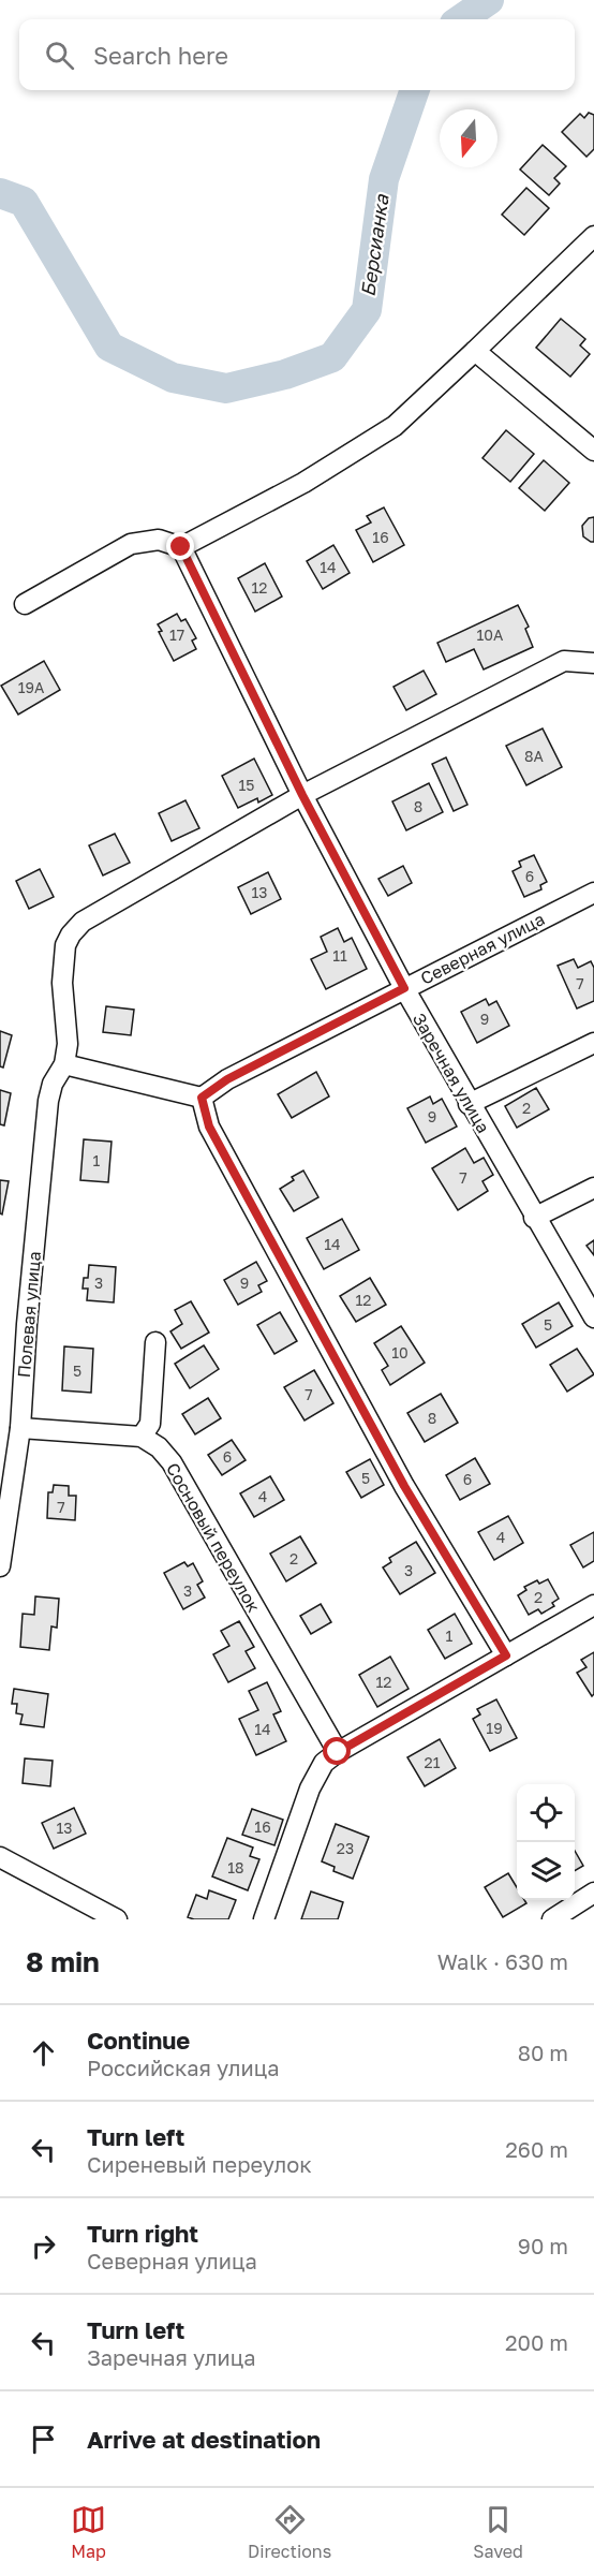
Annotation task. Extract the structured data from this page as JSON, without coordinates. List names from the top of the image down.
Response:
{
  "streets": {
    "street": [
      "Северная улица",
      "Заречная улица",
      "Полевая улица",
      "Сосновый переулок"
    ]
  },
  "crossings": [
    ["Северная улица", "Заречная улица"]
  ],
  "water": ["Берсианка"],
  "house_numbers": [
    "16",
    "14",
    "12",
    "17",
    "10А",
    "19А",
    "8А",
    "15",
    "8",
    "6",
    "13",
    "11",
    "7",
    "9",
    "2",
    "9",
    "1",
    "7",
    "14",
    "3",
    "9",
    "12",
    "5",
    "10",
    "5",
    "7",
    "8",
    "6",
    "5",
    "6",
    "4",
    "7",
    "4",
    "2",
    "3",
    "3",
    "2",
    "1",
    "12",
    "19",
    "14",
    "21",
    "16",
    "13",
    "23",
    "18"
  ],
  "north": "bottom",
  "page": {
    "search": "Search here",
    "heading": ["8 min", "Walk · 630 m"],
    "list": [
      ["Continue", "Российская улица", "80 m"],
      ["Turn left", "Сиреневый переулок", "260 m"],
      ["Turn right", "Северная улица", "90 m"],
      ["Turn left", "Заречная улица", "200 m"],
      "Arrive at destination"
    ],
    "nav": ["Map", "Directions", "Saved"]
  }
}
